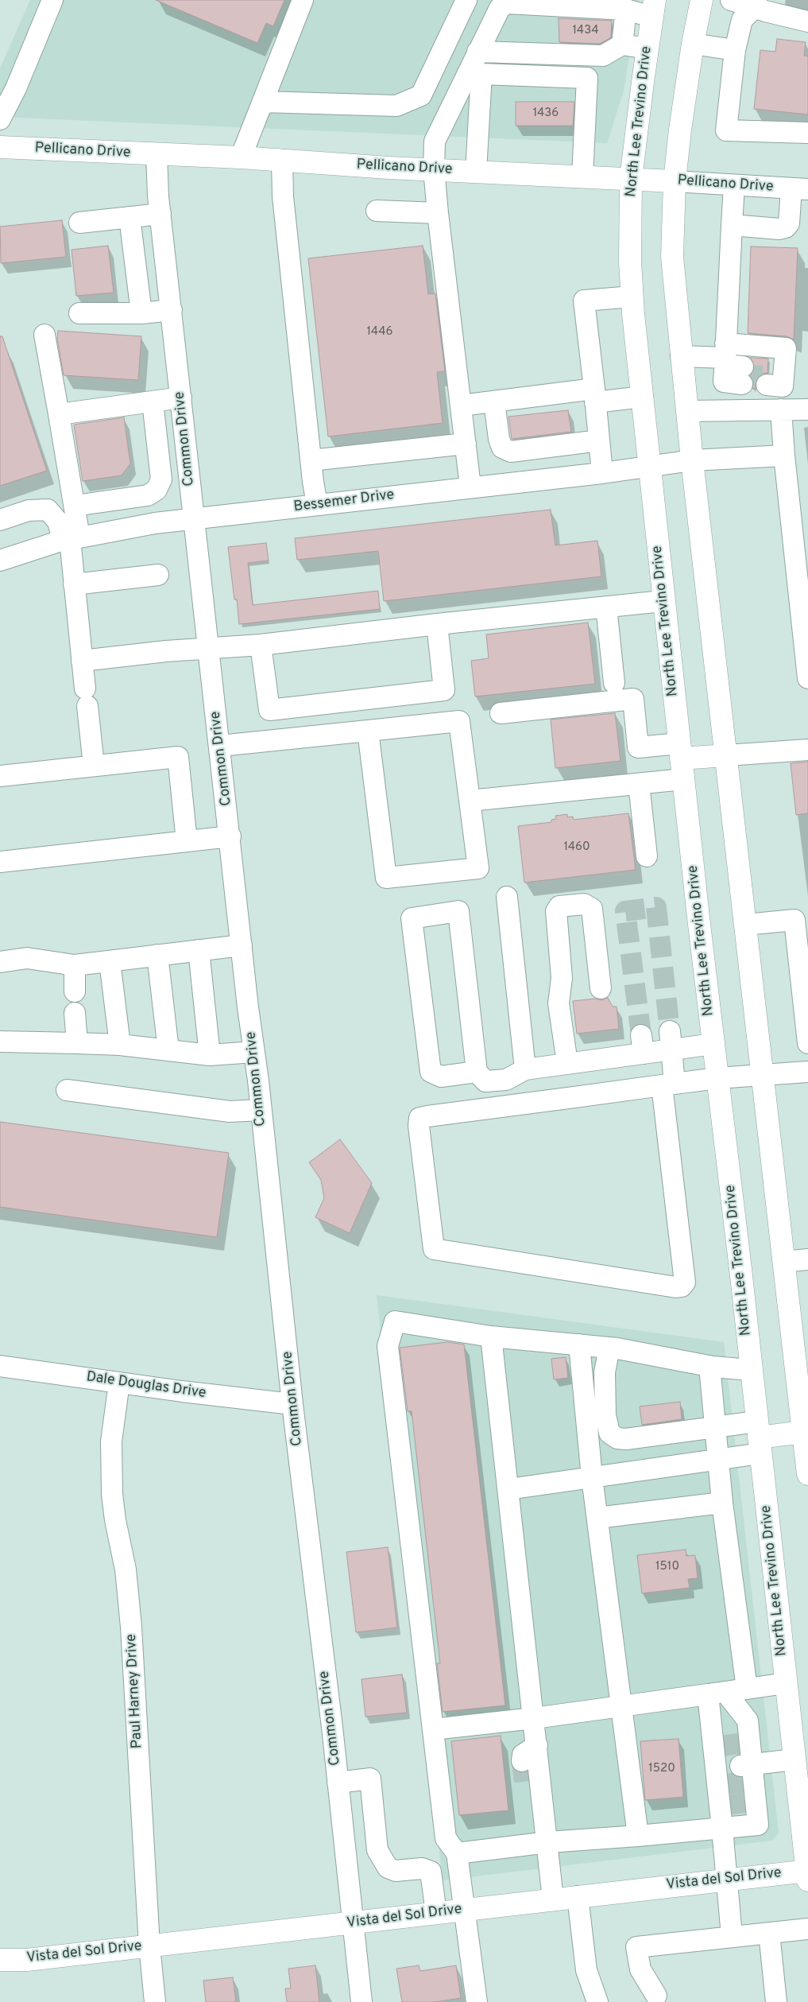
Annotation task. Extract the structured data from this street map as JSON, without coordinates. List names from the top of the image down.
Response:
{
  "streets": {
    "main road": ["North Lee Trevino Drive", "Pellicano Drive", "Vista del Sol Drive"],
    "street": [
      "Common Drive",
      "Bessemer Drive",
      "Dale Douglas Drive",
      "Paul Harney Drive"
    ]
  },
  "crossings": [
    ["North Lee Trevino Drive", "Pellicano Drive"],
    ["North Lee Trevino Drive", "Bessemer Drive"],
    ["North Lee Trevino Drive", "Vista del Sol Drive"],
    ["Pellicano Drive", "Common Drive"],
    ["Common Drive", "Bessemer Drive"],
    ["Common Drive", "Dale Douglas Drive"],
    ["Common Drive", "Vista del Sol Drive"],
    ["Dale Douglas Drive", "Paul Harney Drive"],
    ["Paul Harney Drive", "Vista del Sol Drive"]
  ],
  "house_numbers": [
    "1434",
    "1436",
    "1446",
    "1460",
    "1510",
    "1520"
  ]
}
